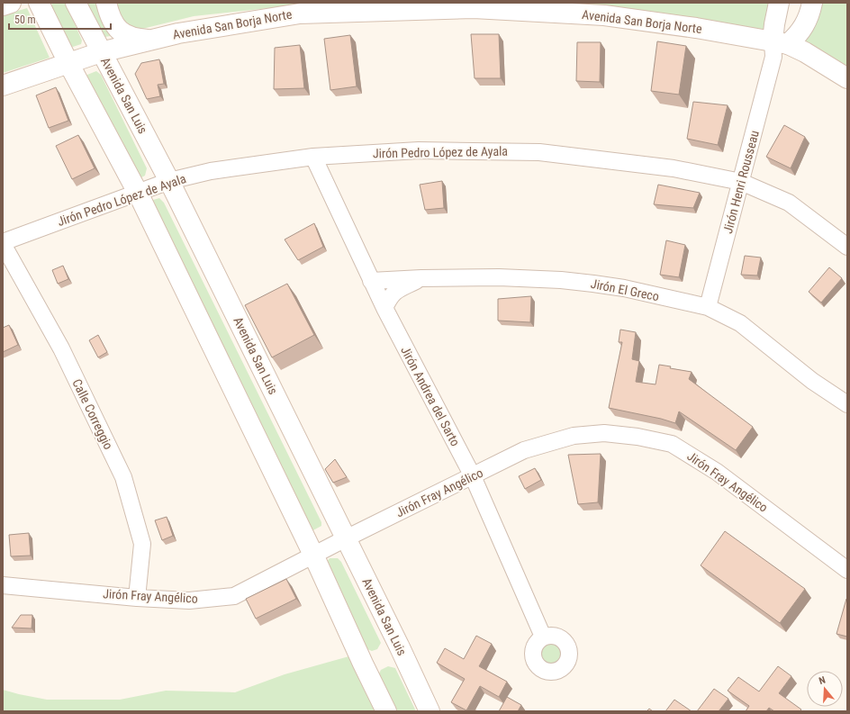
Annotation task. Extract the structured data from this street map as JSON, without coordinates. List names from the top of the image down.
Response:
{
  "streets": {
    "main road": ["Avenida San Borja Norte", "Avenida San Luis", "Jirón Henri Rousseau"],
    "street": [
      "Jirón Pedro López de Ayala",
      "Jirón El Greco",
      "Jirón Andrea del Sarto",
      "Calle Correggio",
      "Jirón Fray Angélico"
    ]
  },
  "crossings": [
    ["Avenida San Borja Norte", "Avenida San Luis"],
    ["Avenida San Borja Norte", "Jirón Henri Rousseau"],
    ["Avenida San Luis", "Jirón Pedro López de Ayala"],
    ["Avenida San Luis", "Jirón Fray Angélico"],
    ["Jirón Pedro López de Ayala", "Jirón Henri Rousseau"],
    ["Jirón Pedro López de Ayala", "Jirón Andrea del Sarto"],
    ["Jirón Pedro López de Ayala", "Calle Correggio"],
    ["Jirón Henri Rousseau", "Jirón El Greco"],
    ["Jirón El Greco", "Jirón Andrea del Sarto"],
    ["Jirón Andrea del Sarto", "Jirón Fray Angélico"],
    ["Calle Correggio", "Jirón Fray Angélico"]
  ],
  "scale_bar": "50 m",
  "north": "top"
}
